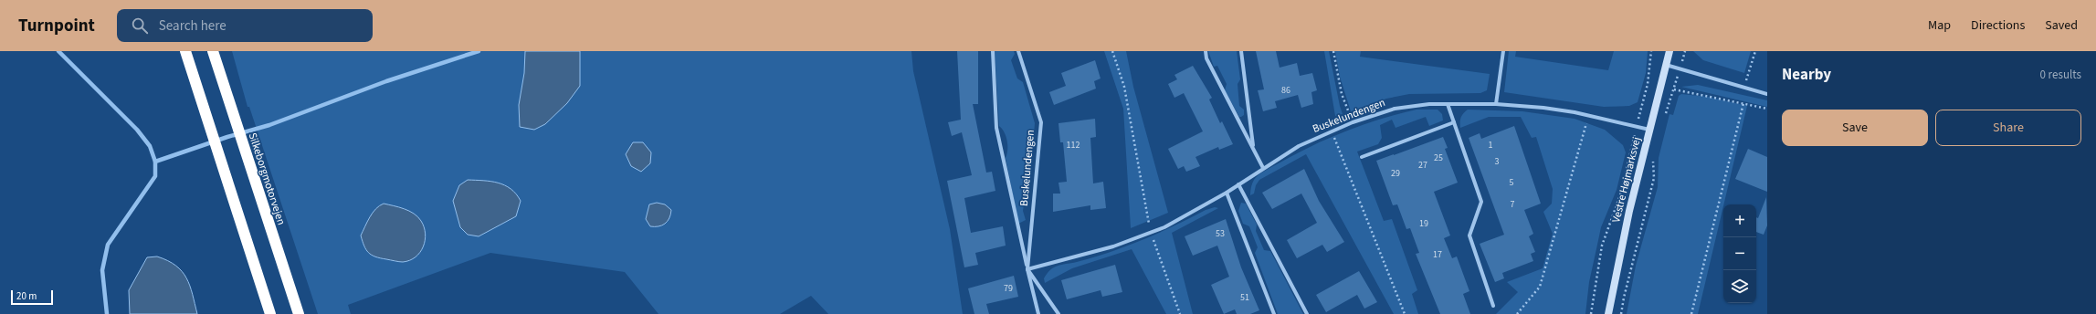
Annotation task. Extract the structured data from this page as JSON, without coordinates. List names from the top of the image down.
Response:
{
  "streets": {
    "highway": ["Silkeborgmotorvejen"],
    "street": ["Buskelundengen", "Vestre Højmarksvej"]
  },
  "crossings": [
    ["Buskelundengen", "Vestre Højmarksvej"]
  ],
  "house_numbers": [
    "86",
    "112",
    "1",
    "25",
    "3",
    "27",
    "29",
    "5",
    "7",
    "19",
    "53",
    "17",
    "79",
    "51"
  ],
  "scale_bar": "20 m",
  "page": {
    "header": "Turnpoint",
    "search": "Search here",
    "nav": ["Map", "Directions", "Saved"],
    "heading": ["Nearby", "0 results"],
    "buttons": ["Save", "Share"],
    "map_buttons": ["+", "−"],
    "scale": "20 m"
  }
}
